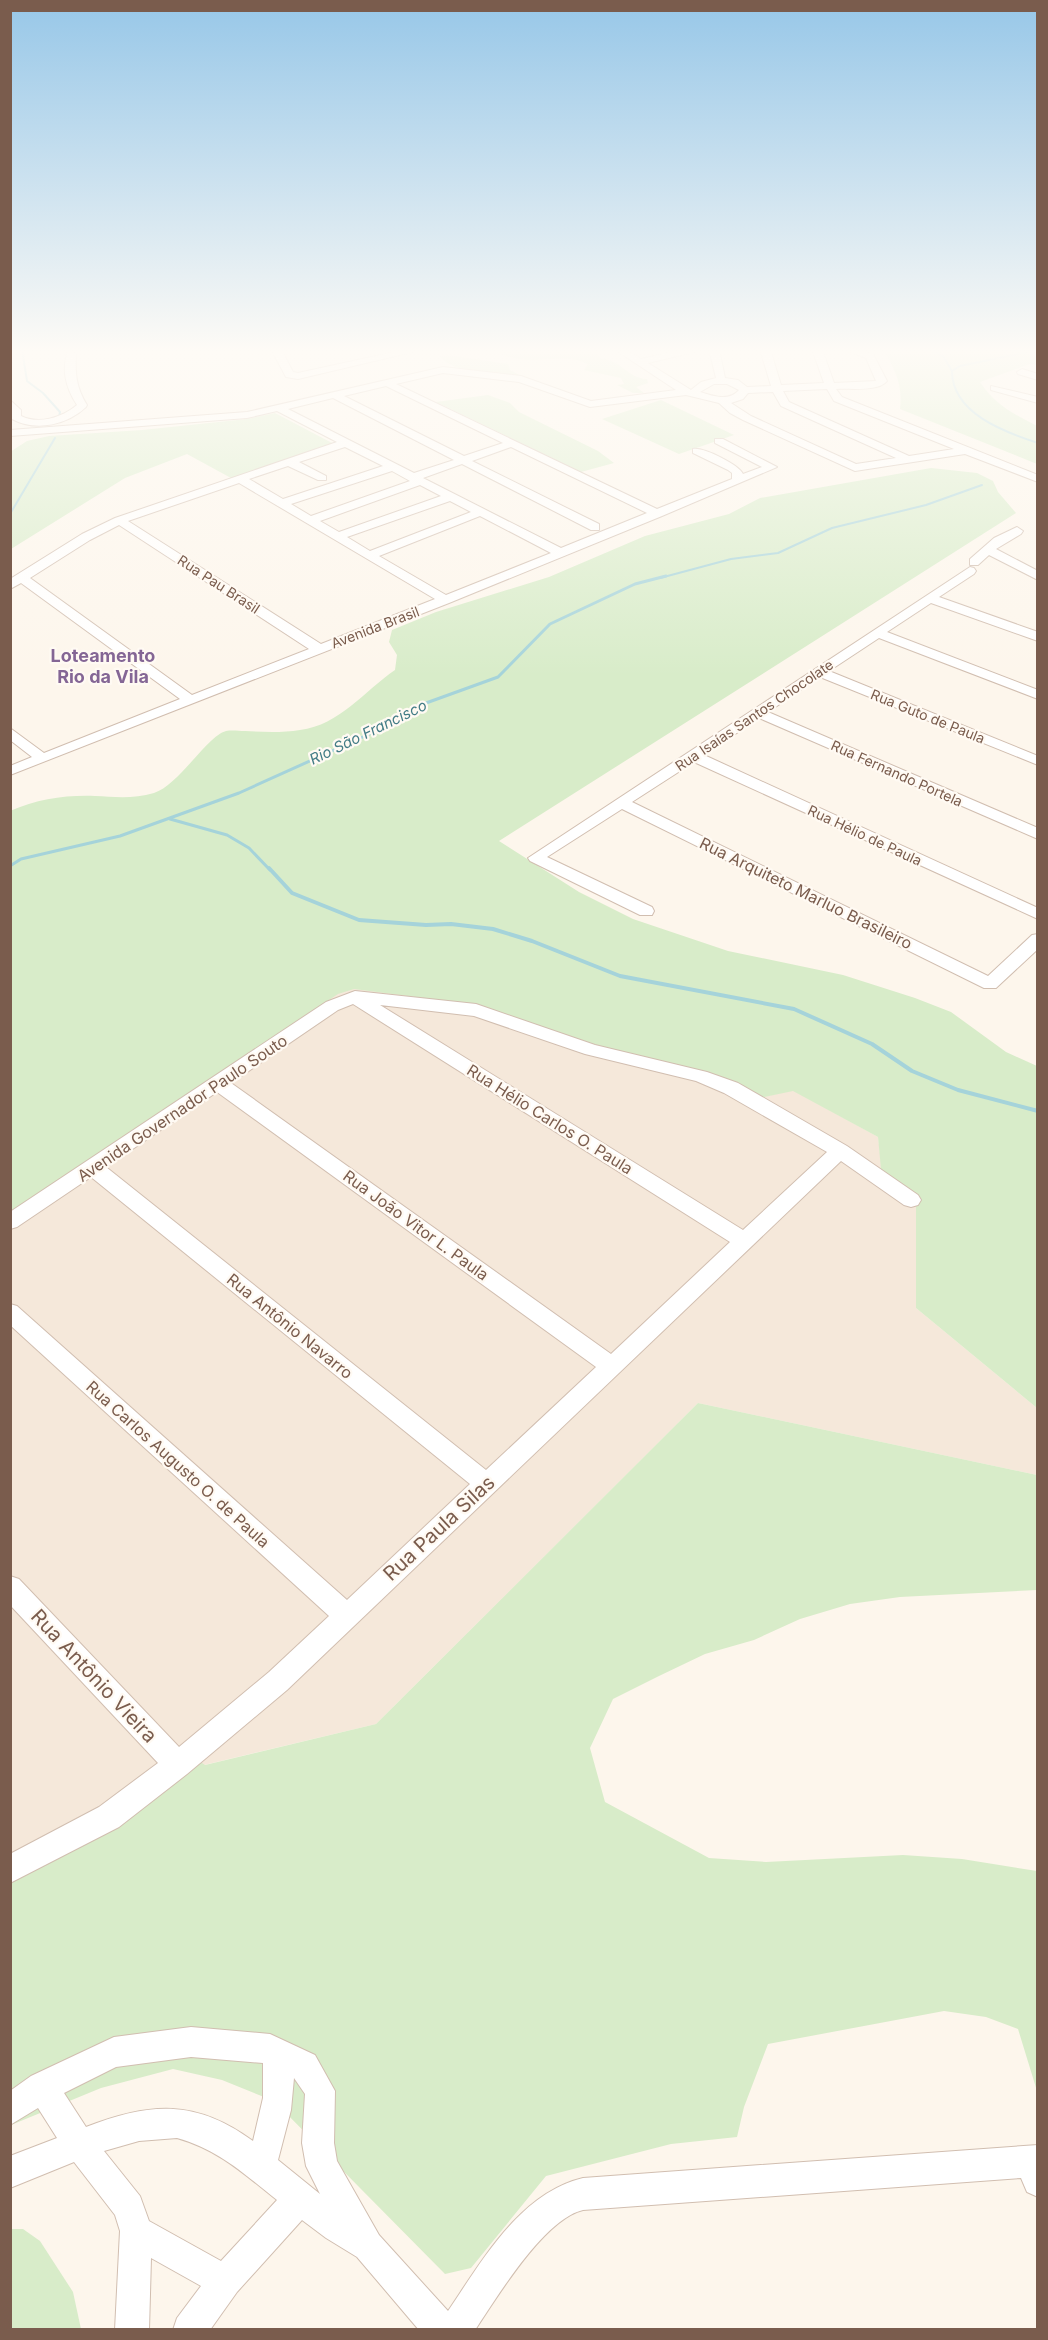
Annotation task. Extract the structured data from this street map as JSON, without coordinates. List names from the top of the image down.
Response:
{
  "streets": {
    "street": [
      "Rua Pau Brasil",
      "Avenida Brasil",
      "Rua Isaías Santos Chocolate",
      "Rua Guto de Paula",
      "Rua Fernando Portela",
      "Rua Hélio de Paula",
      "Rua Arquiteto Marluo Brasileiro",
      "Avenida Governador Paulo Souto",
      "Rua Hélio Carlos O. Paula",
      "Rua João Vitor L. Paula",
      "Rua Antônio Navarro",
      "Rua Carlos Augusto O. de Paula",
      "Rua Paula Silas",
      "Rua Antônio Vieira"
    ]
  },
  "crossings": [
    ["Rua Pau Brasil", "Avenida Brasil"],
    ["Rua Isaías Santos Chocolate", "Rua Guto de Paula"],
    ["Rua Isaías Santos Chocolate", "Rua Fernando Portela"],
    ["Rua Isaías Santos Chocolate", "Rua Hélio de Paula"],
    ["Rua Isaías Santos Chocolate", "Rua Arquiteto Marluo Brasileiro"],
    ["Avenida Governador Paulo Souto", "Rua Hélio Carlos O. Paula"],
    ["Avenida Governador Paulo Souto", "Rua João Vitor L. Paula"],
    ["Avenida Governador Paulo Souto", "Rua Antônio Navarro"],
    ["Rua Hélio Carlos O. Paula", "Rua Paula Silas"],
    ["Rua João Vitor L. Paula", "Rua Paula Silas"],
    ["Rua Antônio Navarro", "Rua Paula Silas"],
    ["Rua Carlos Augusto O. de Paula", "Rua Paula Silas"],
    ["Rua Paula Silas", "Rua Antônio Vieira"]
  ],
  "districts": ["Loteamento Rio da Vila"],
  "water": ["Rio São Francisco"]
}
